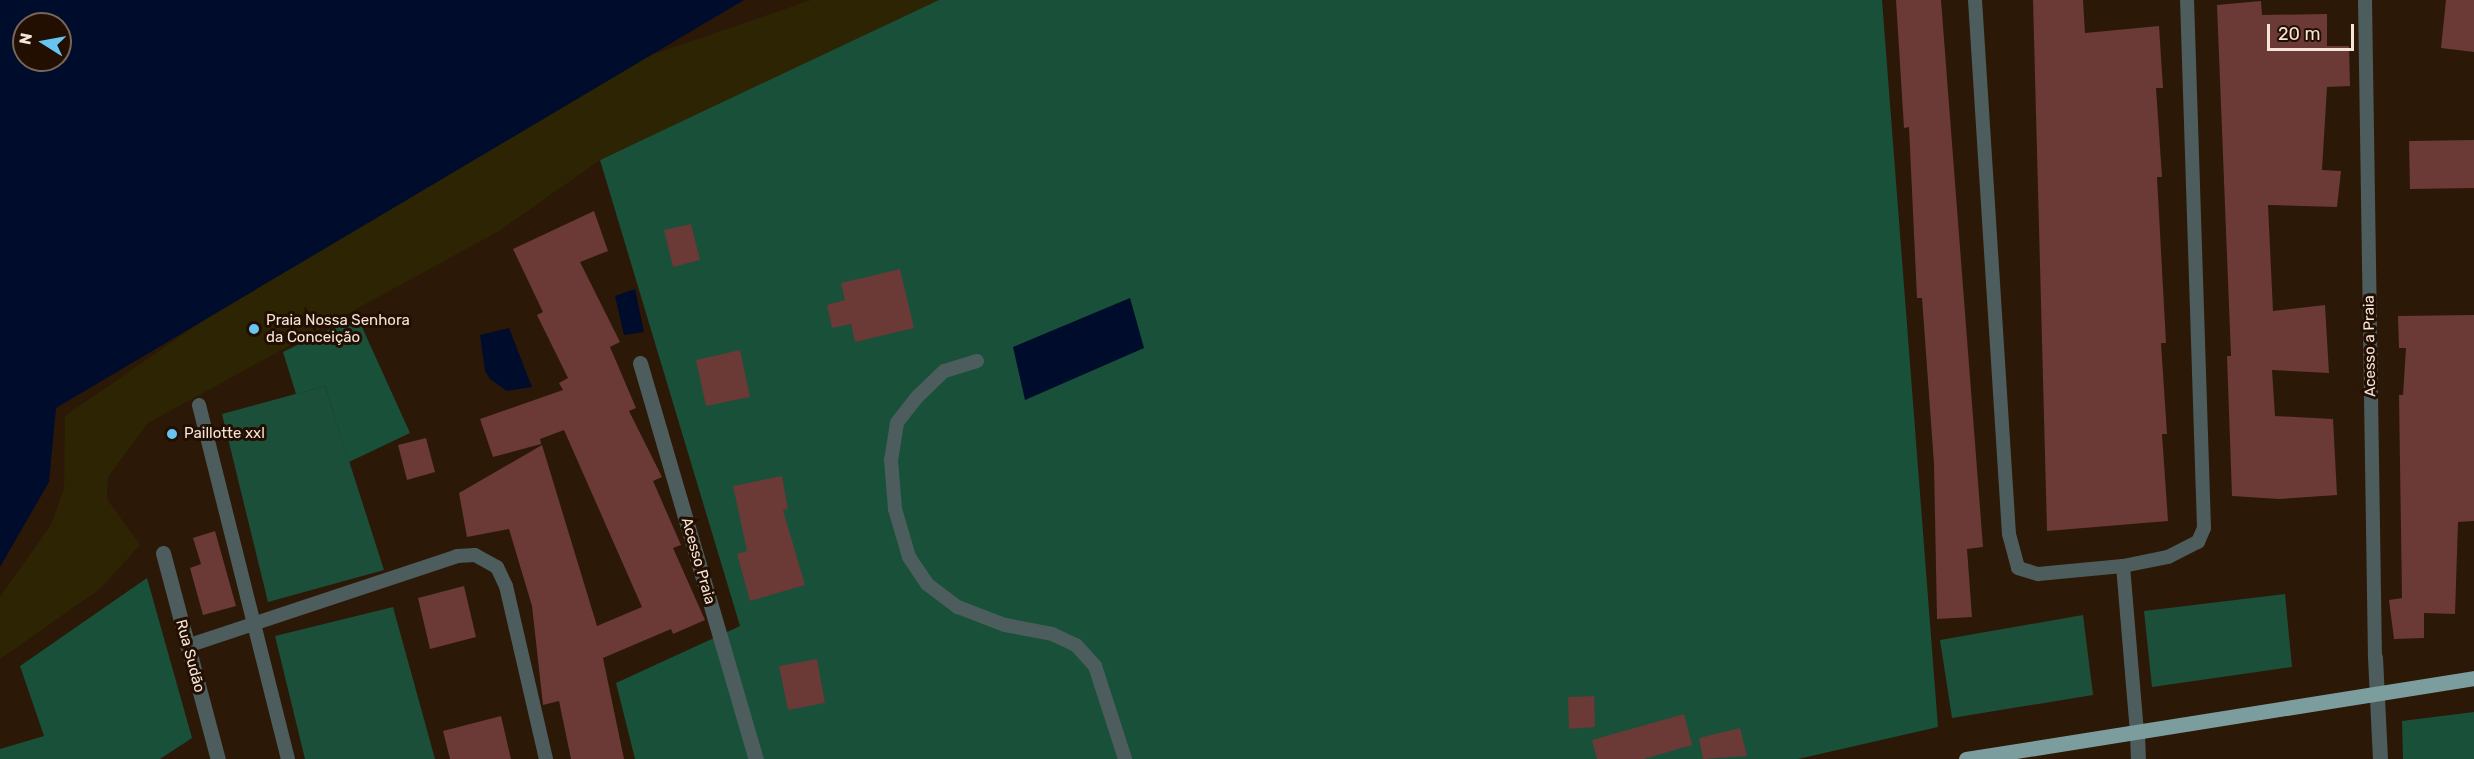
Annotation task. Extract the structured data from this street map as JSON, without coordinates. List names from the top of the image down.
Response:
{
  "streets": {
    "street": ["Acesso a Praia", "Acesso Praia", "Rua Sudão"]
  },
  "places": ["Praia Nossa Senhora da Conceição", "Paillotte xxl"],
  "scale_bar": "20 m",
  "north": "left"
}
